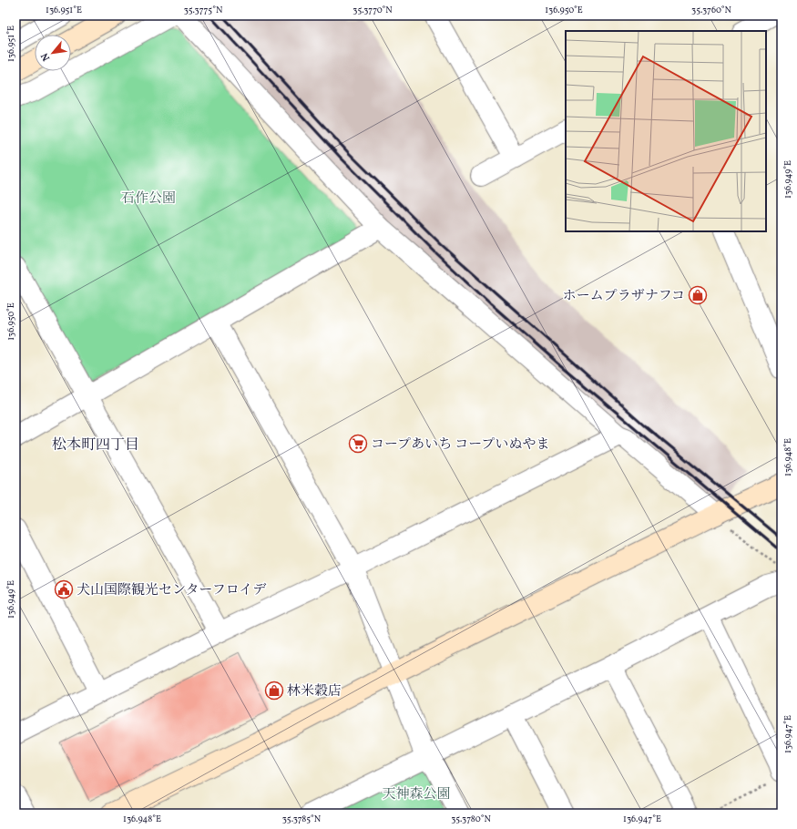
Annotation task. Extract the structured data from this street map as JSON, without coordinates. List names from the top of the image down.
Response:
{
  "districts": ["松本町四丁目"],
  "parks": ["石作公園", "天神森公園"],
  "places": {
    "shop": ["ホームプラザナフコ", "林米穀店"],
    "supermarket": ["コープあいち コープいぬやま"],
    "public building": ["犬山国際観光センターフロイデ"]
  },
  "north": "bottom left",
  "coordinates": [
    "136.951°E",
    "35.3775°N",
    "35.3770°N",
    "136.950°E",
    "35.3760°N",
    "136.949°E",
    "136.948°E",
    "136.947°E",
    "35.3785°N",
    "35.3780°N"
  ]
}
